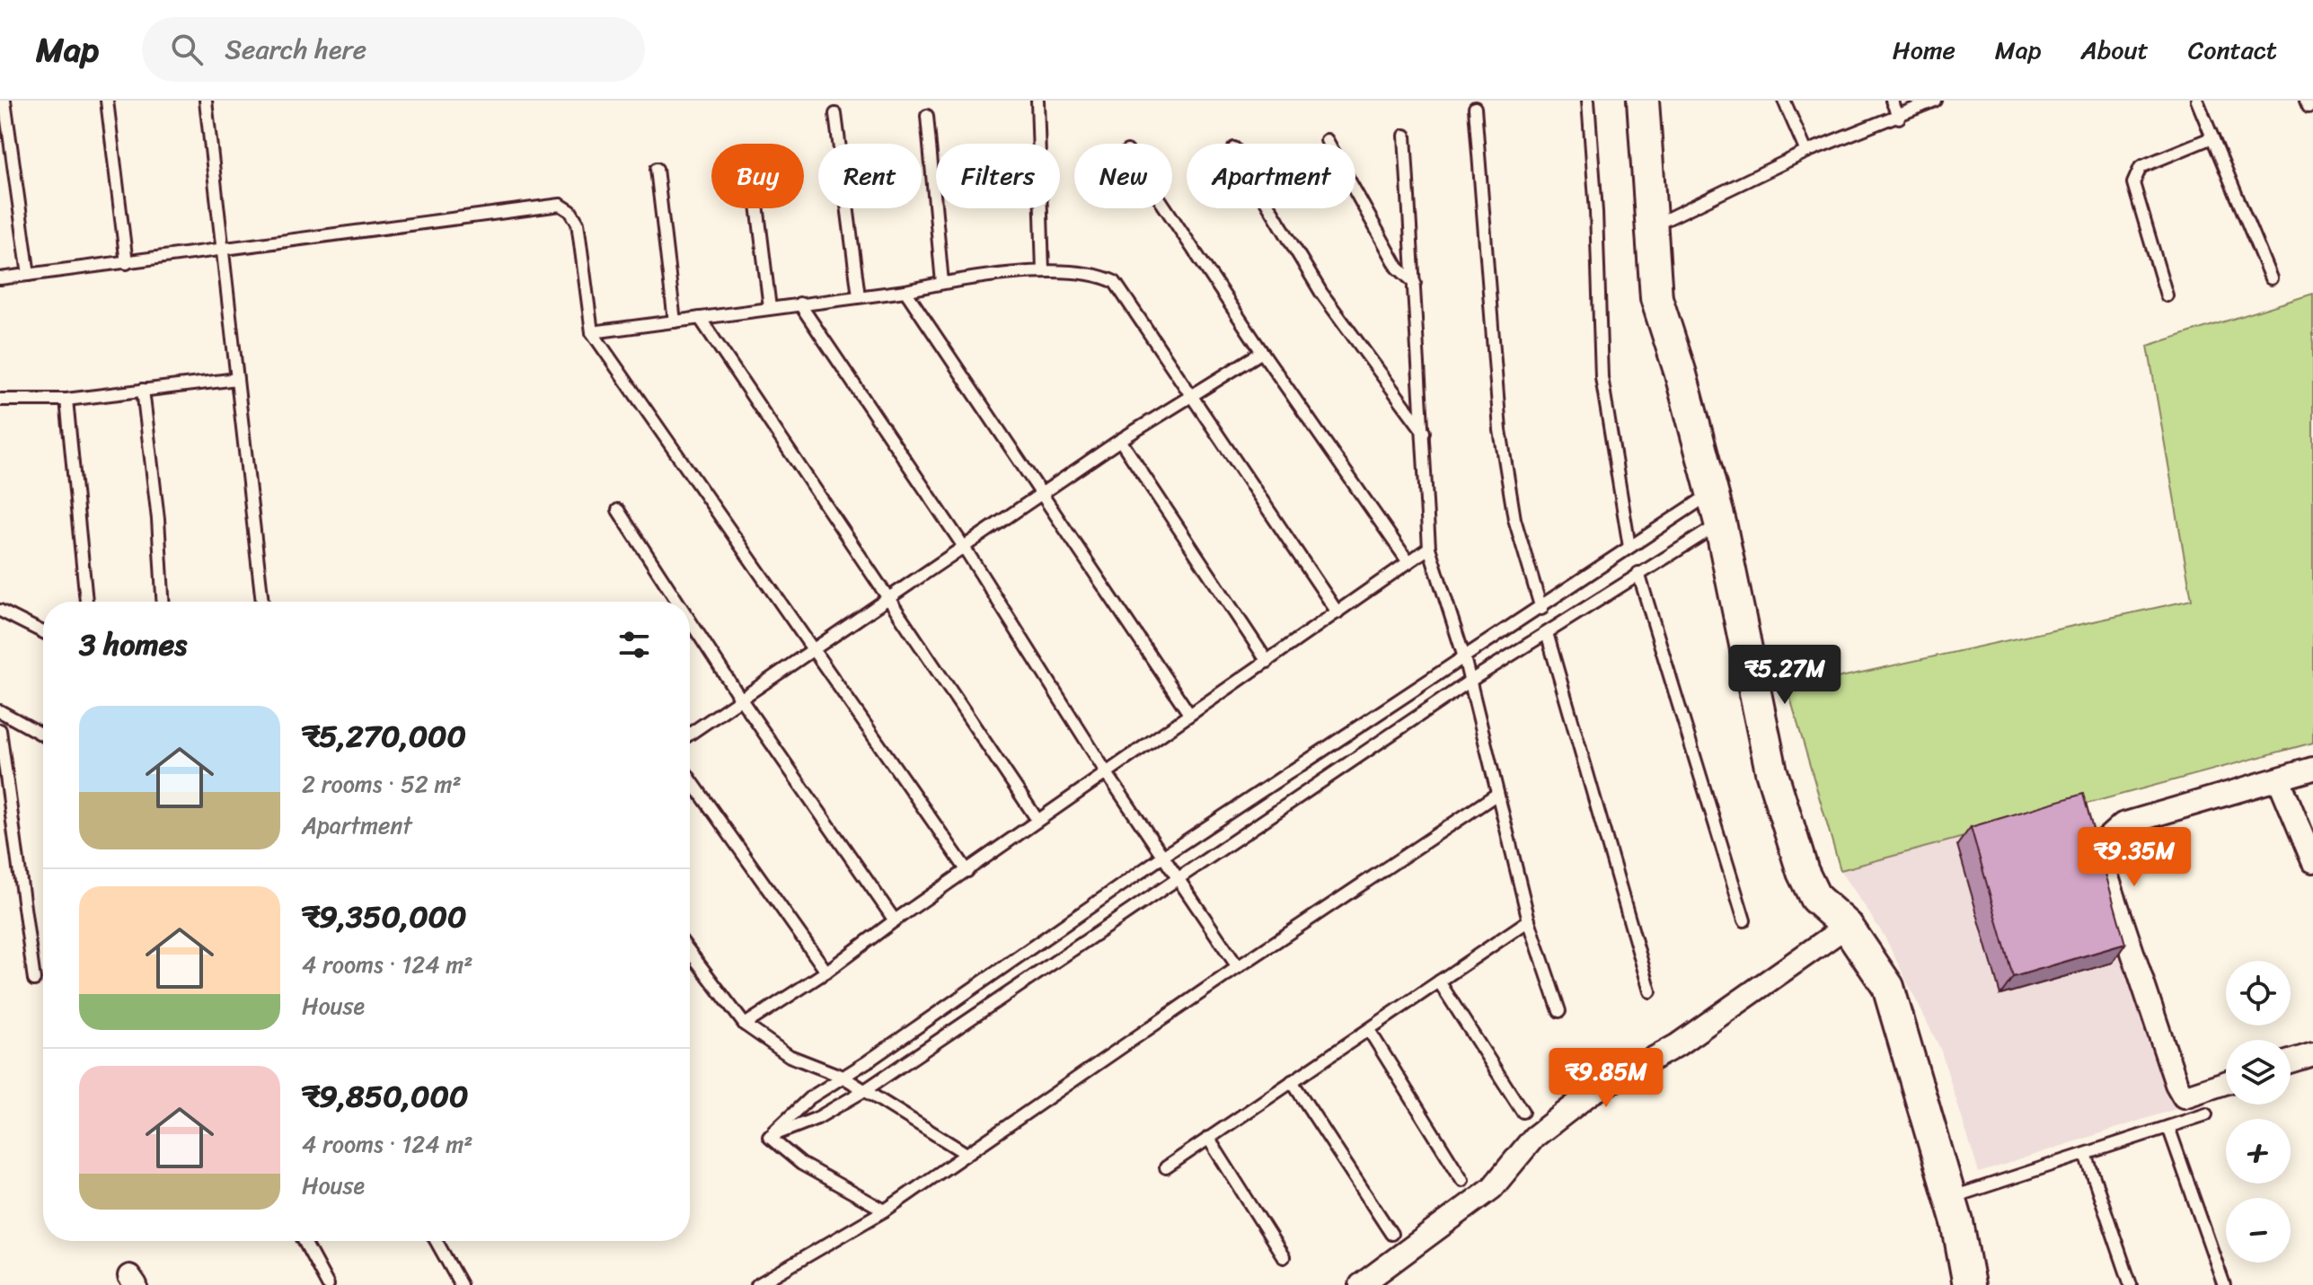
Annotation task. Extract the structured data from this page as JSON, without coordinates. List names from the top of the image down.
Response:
{
  "page": {
    "header": "Map",
    "search": "Search here",
    "nav": [
      "Home",
      "Map",
      "About",
      "Contact"
    ],
    "chip": [
      "Buy",
      "Rent",
      "Filters",
      "New",
      "Apartment"
    ],
    "heading": "3 homes",
    "price": ["₹5.27M", "₹9.35M", "₹9.85M"],
    "list": [
      {
        "name": "₹5,270,000",
        "note": "2 rooms · 52 m² · Apartment"
      },
      {
        "name": "₹9,350,000",
        "note": "4 rooms · 124 m² · House"
      },
      {
        "name": "₹9,850,000",
        "note": "4 rooms · 124 m² · House"
      }
    ],
    "map_buttons": ["+", "−"]
  }
}
